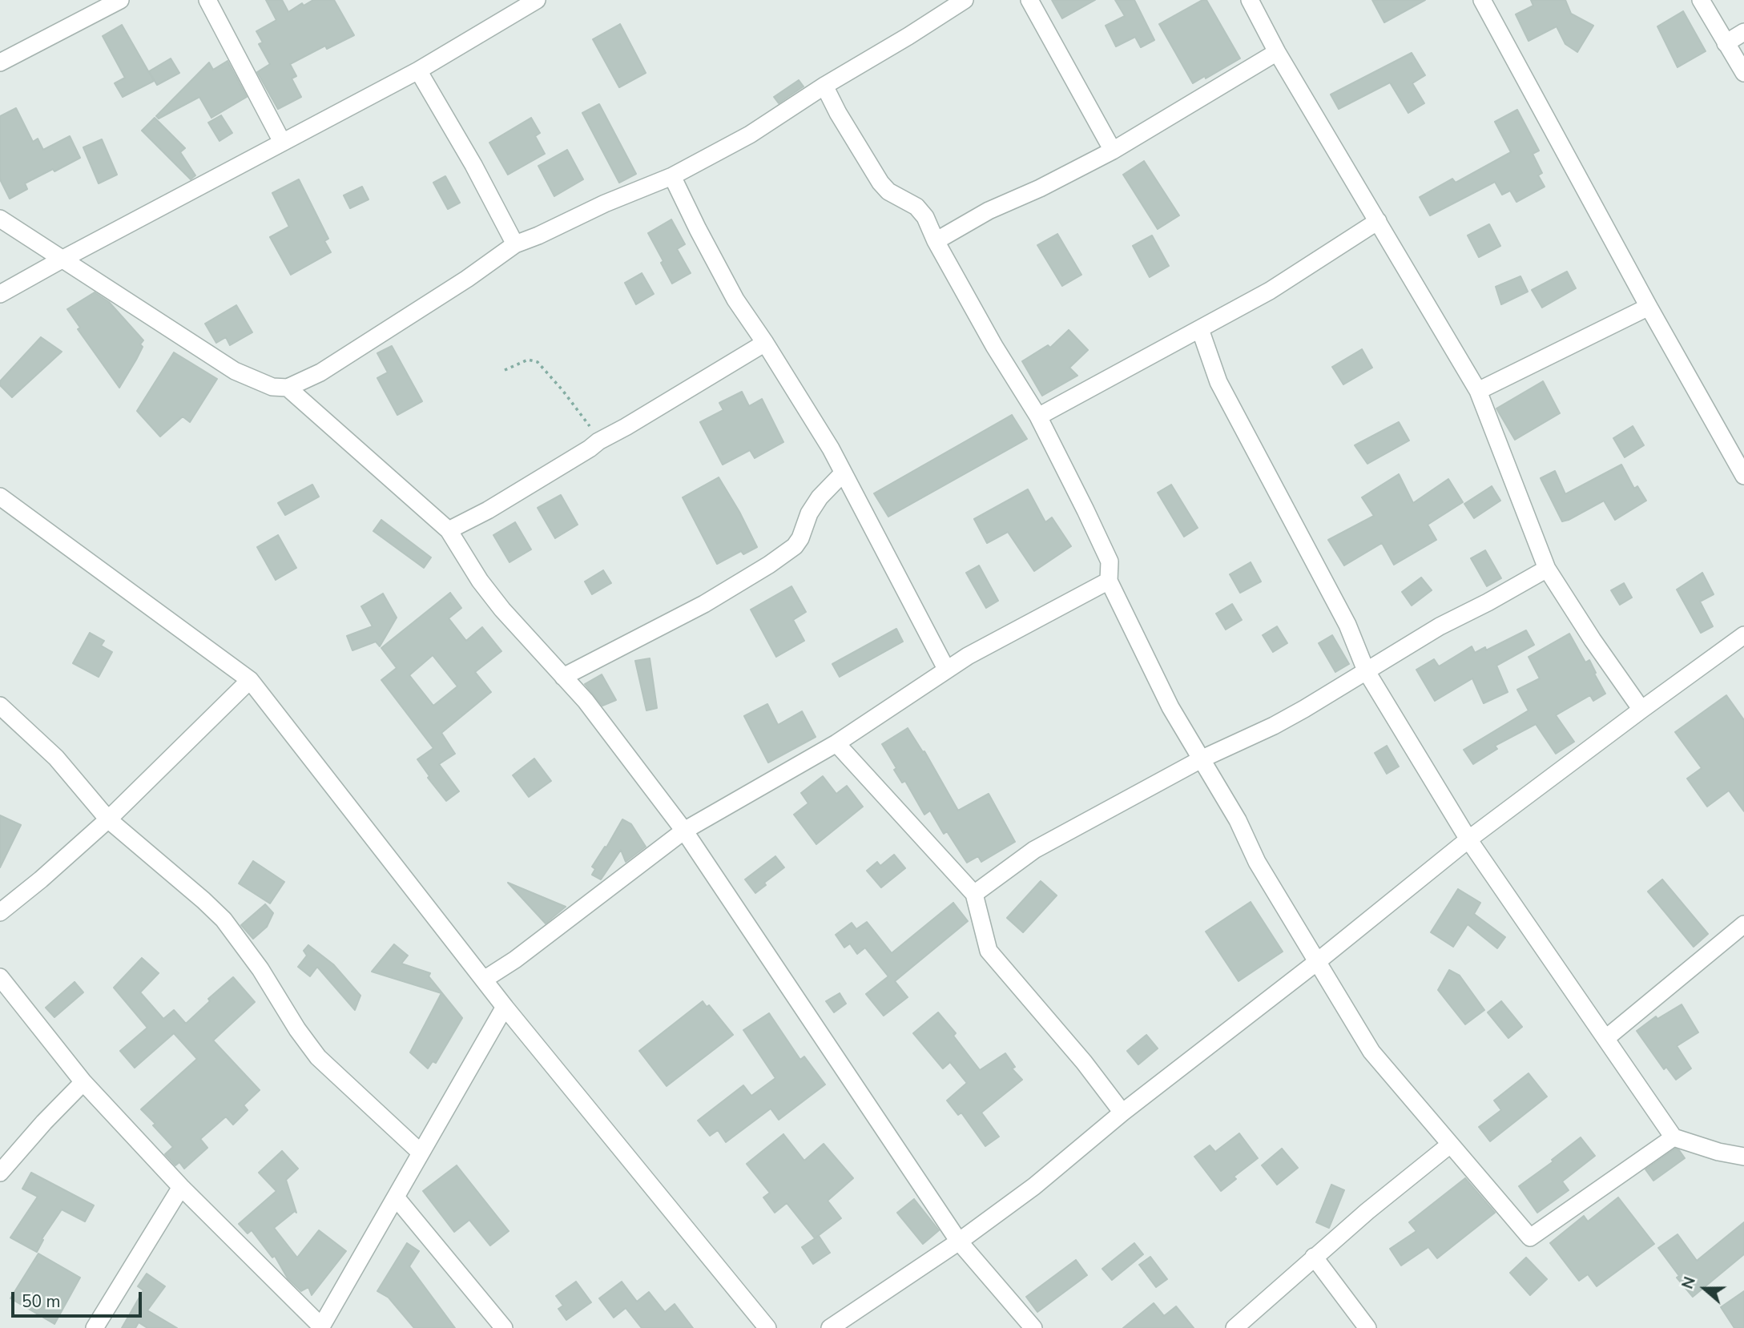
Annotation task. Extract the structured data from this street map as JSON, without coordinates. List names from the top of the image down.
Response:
{
  "scale_bar": "50 m",
  "north": "left"
}
